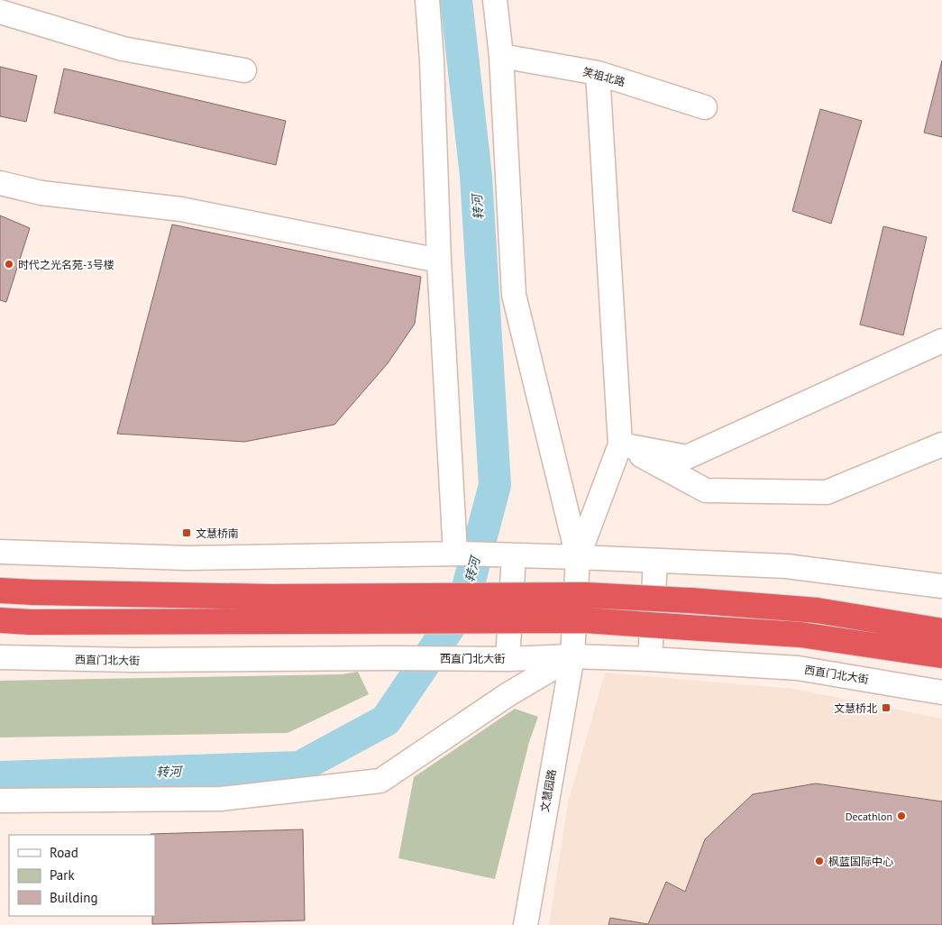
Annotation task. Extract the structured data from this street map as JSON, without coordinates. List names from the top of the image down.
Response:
{
  "streets": {
    "street": ["笑祖北路", "西直门北大街", "文慧园路"]
  },
  "crossings": [
    ["西直门北大街", "文慧园路"]
  ],
  "water": ["转河"],
  "places": {
    "other": ["时代之光名苑-3号楼", "Decathlon", "枫蓝国际中心"],
    "transit": ["文慧桥南", "文慧桥北"]
  },
  "legend": ["Road", "Park", "Building"]
}
